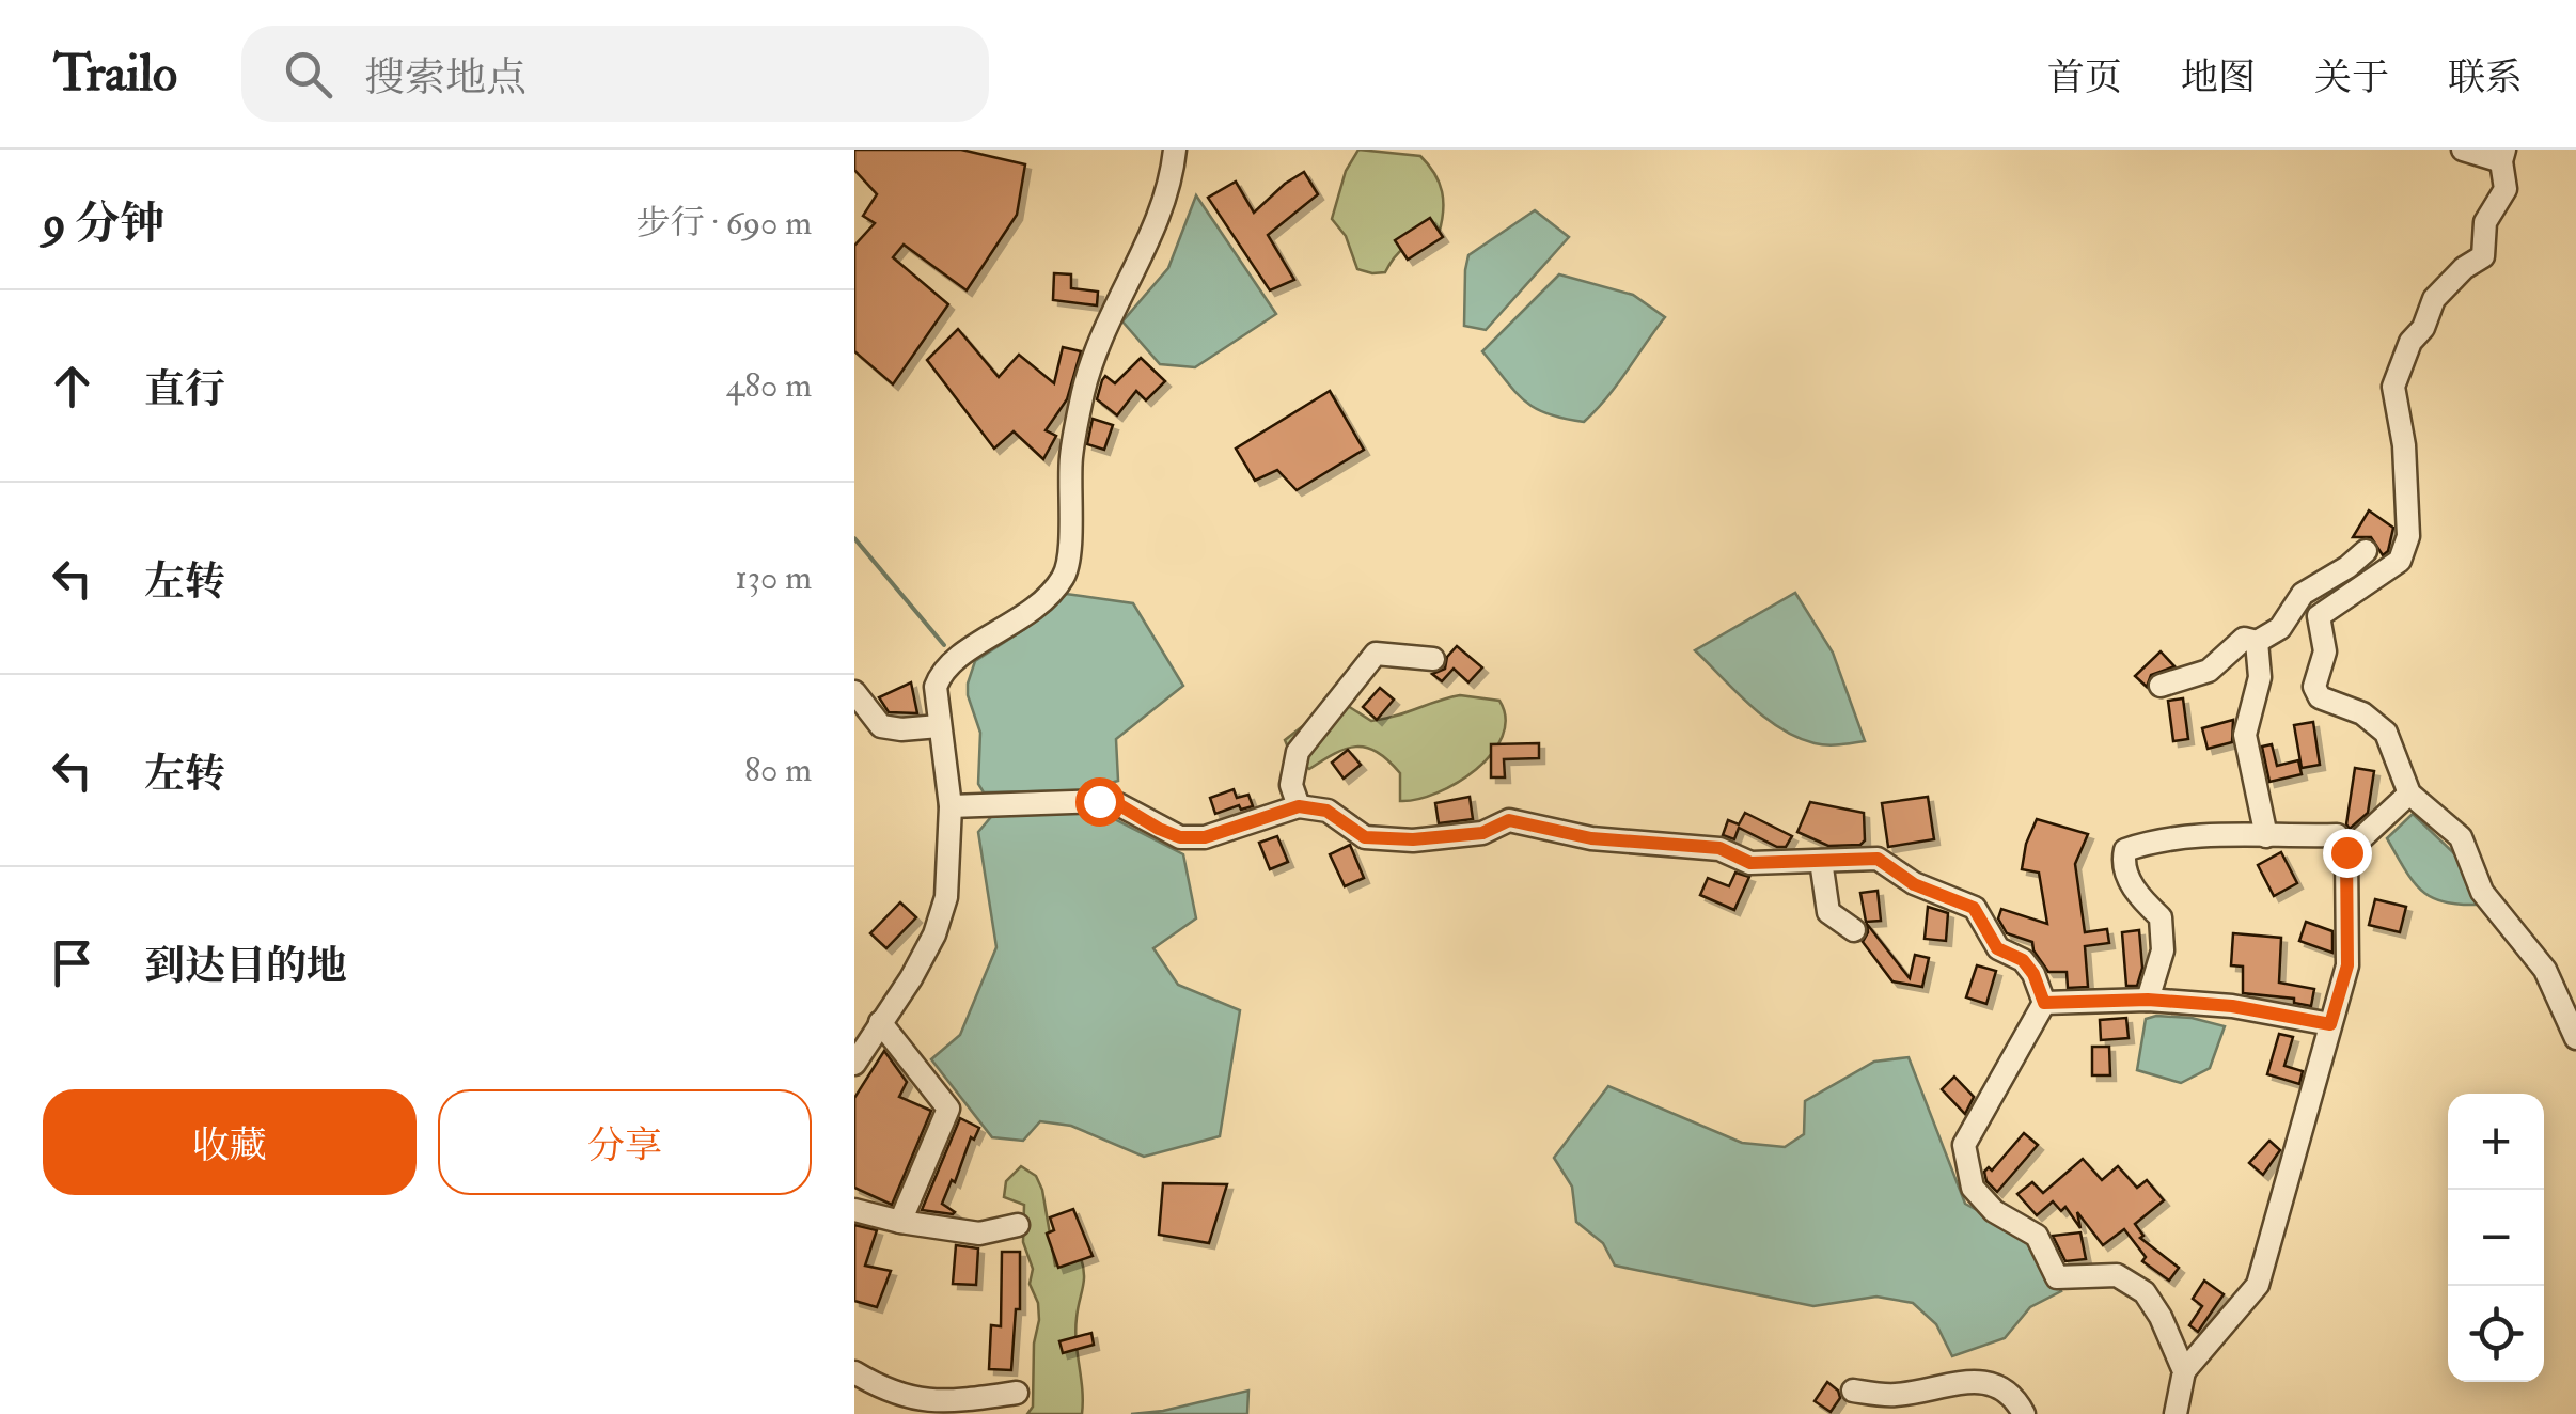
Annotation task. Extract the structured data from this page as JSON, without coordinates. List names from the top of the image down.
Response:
{
  "page": {
    "header": "Trailo",
    "search": "搜索地点",
    "nav": [
      "首页",
      "地图",
      "关于",
      "联系"
    ],
    "heading": ["9 分钟", "步行 · 690 m"],
    "list": [
      ["直行", "480 m"],
      ["左转", "130 m"],
      ["左转", "80 m"],
      "到达目的地"
    ],
    "buttons": ["收藏", "分享"],
    "map_buttons": ["+", "−"]
  }
}
